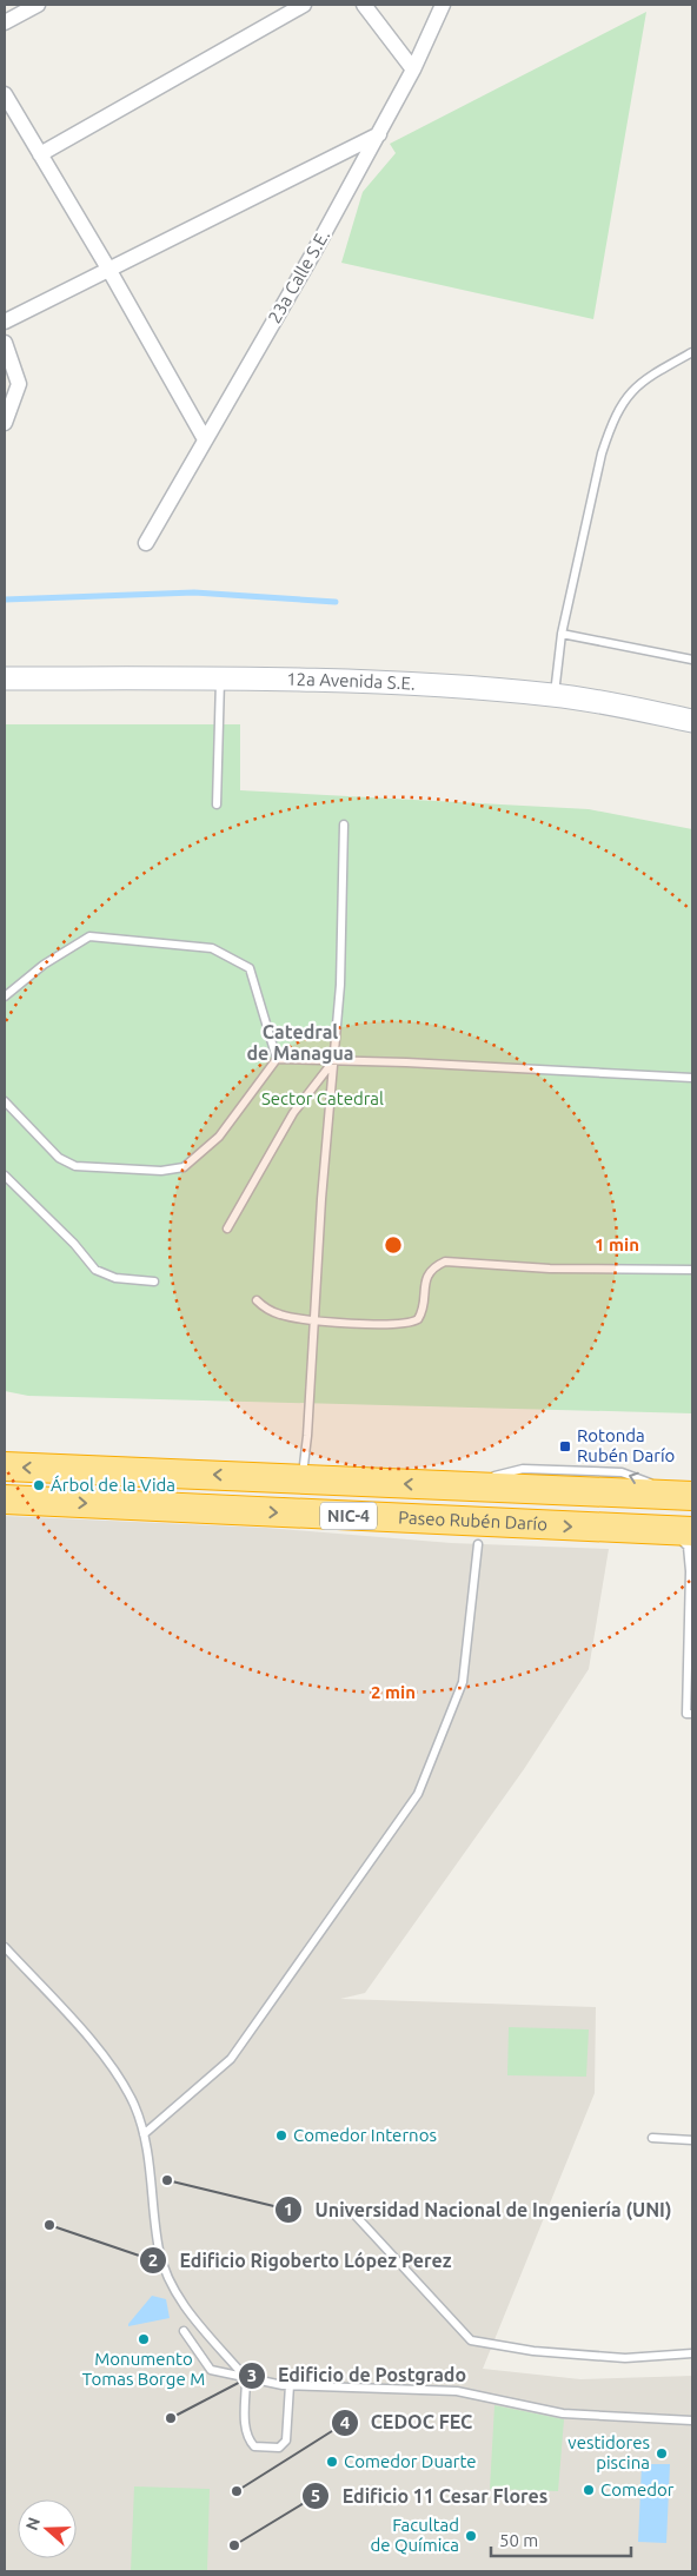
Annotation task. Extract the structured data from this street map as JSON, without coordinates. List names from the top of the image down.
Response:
{
  "streets": {
    "highway": ["NIC-4", "Paseo Rubén Darío"],
    "street": ["23a Calle S.E.", "12a Avenida S.E."]
  },
  "districts": ["Catedral de Managua"],
  "parks": ["Sector Catedral"],
  "places": {
    "transit": ["Rotonda Rubén Darío"],
    "other": [
      "Árbol de la Vida",
      "Comedor Internos",
      "Universidad Nacional de Ingeniería (UNI)",
      "Edificio Rigoberto López Perez",
      "Monumento Tomas Borge M",
      "Edificio de Postgrado",
      "vestidores piscina",
      "Comedor Duarte",
      "Comedor",
      "CEDOC FEC",
      "Facultad de Química",
      "Edificio 11 Cesar Flores"
    ]
  },
  "scale_bar": "50 m",
  "north": "left",
  "rings": ["1 min", "2 min"]
}
